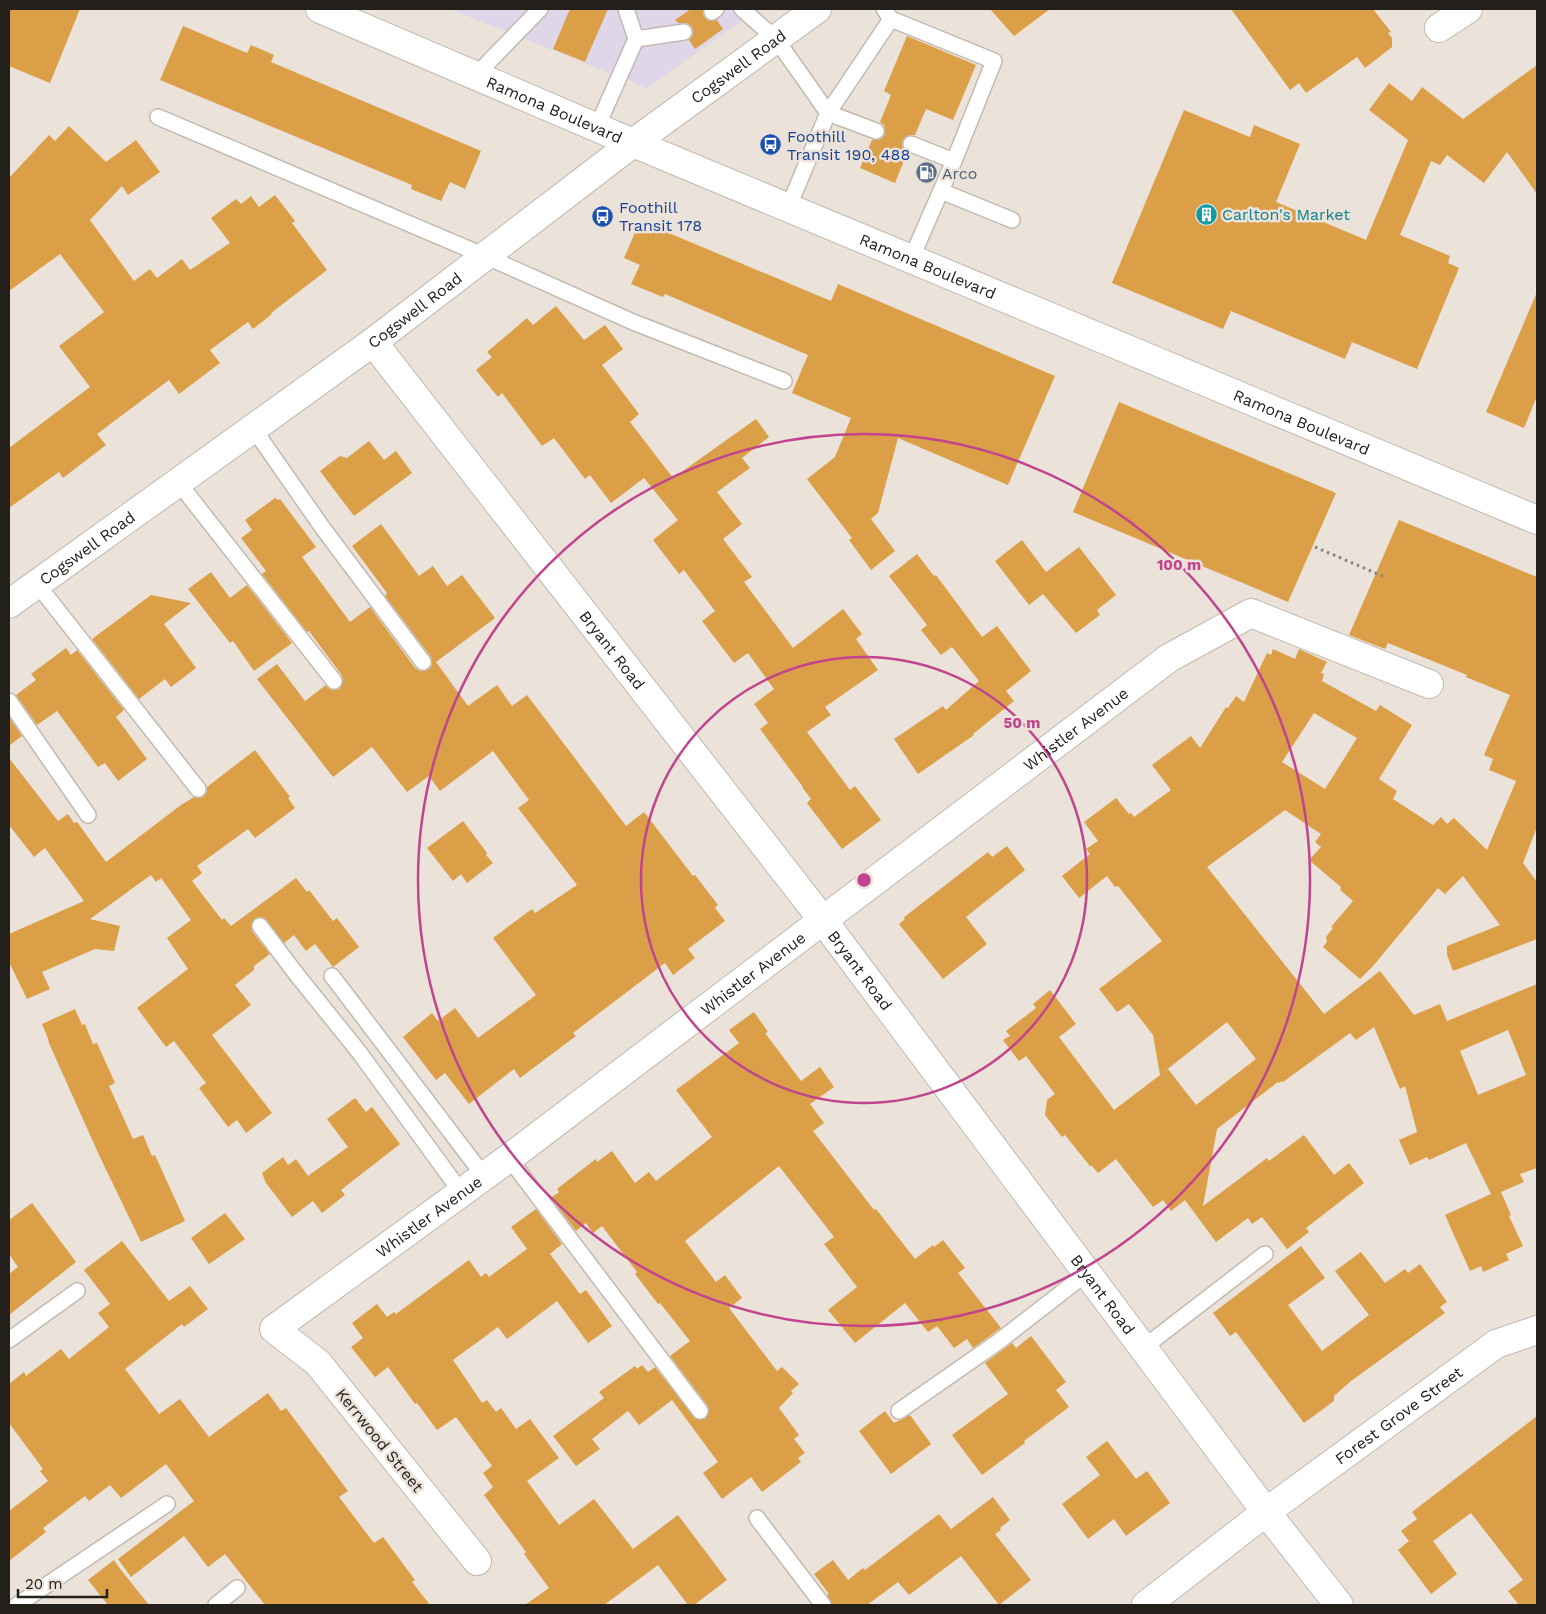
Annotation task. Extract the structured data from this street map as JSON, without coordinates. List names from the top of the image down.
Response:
{
  "streets": {
    "street": [
      "Cogswell Road",
      "Ramona Boulevard",
      "Bryant Road",
      "Whistler Avenue",
      "Forest Grove Street",
      "Kerrwood Street"
    ]
  },
  "crossings": [
    ["Cogswell Road", "Ramona Boulevard"],
    ["Cogswell Road", "Bryant Road"],
    ["Bryant Road", "Whistler Avenue"],
    ["Bryant Road", "Forest Grove Street"],
    ["Whistler Avenue", "Kerrwood Street"]
  ],
  "places": {
    "bus stop": ["Foothill Transit 190, 488", "Foothill Transit 178"],
    "fuel station": ["Arco"],
    "building": ["Carlton's Market"]
  },
  "scale_bar": "20 m",
  "rings": ["100 m", "50 m"]
}
